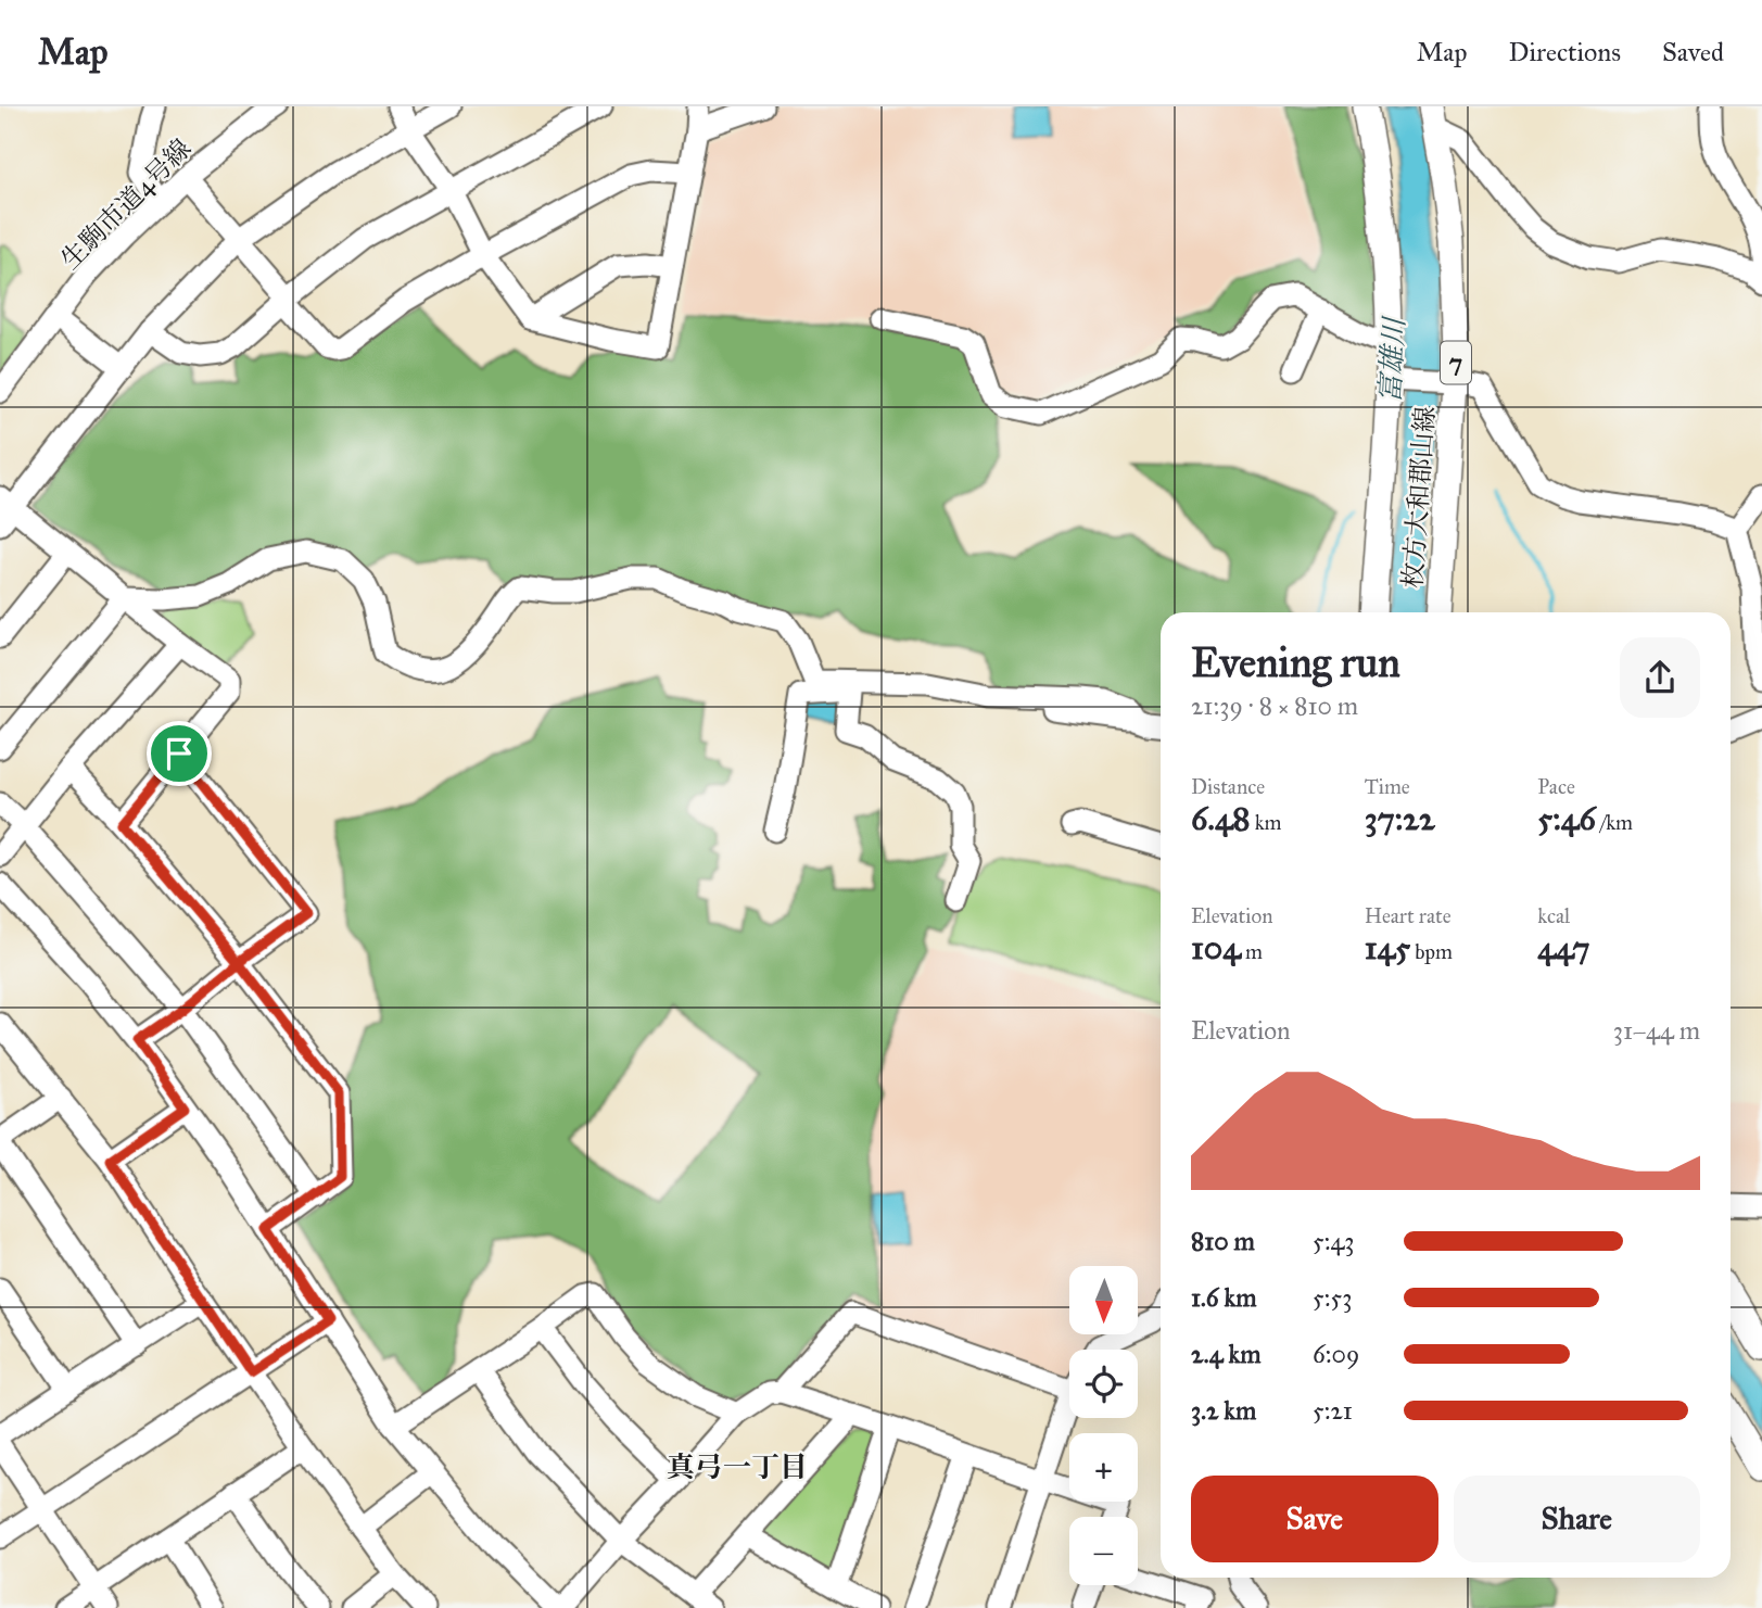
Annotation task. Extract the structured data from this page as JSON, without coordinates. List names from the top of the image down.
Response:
{
  "streets": {
    "main road": ["7", "枚方大和郡山線"],
    "street": ["生駒市道4号線"]
  },
  "districts": ["真弓一丁目"],
  "water": ["富雄川"],
  "north": "bottom",
  "page": {
    "header": "Map",
    "nav": ["Map", "Directions", "Saved"],
    "heading": ["Evening run", "21:39 · 8 × 810 m"],
    "stats": [
      ["Distance", "6.48 km"],
      ["Time", "37:22"],
      ["Pace", "5:46 /km"],
      ["Elevation", "104 m"],
      ["Heart rate", "145 bpm"],
      ["kcal", "447"]
    ],
    "chart": ["Elevation", "31–44 m"],
    "list": [
      {
        "name": "810 m",
        "note": "5:43"
      },
      {
        "name": "1.6 km",
        "note": "5:53"
      },
      {
        "name": "2.4 km",
        "note": "6:09"
      },
      {
        "name": "3.2 km",
        "note": "5:21"
      }
    ],
    "map_buttons": ["+", "−"],
    "buttons": ["Save", "Share"]
  }
}
